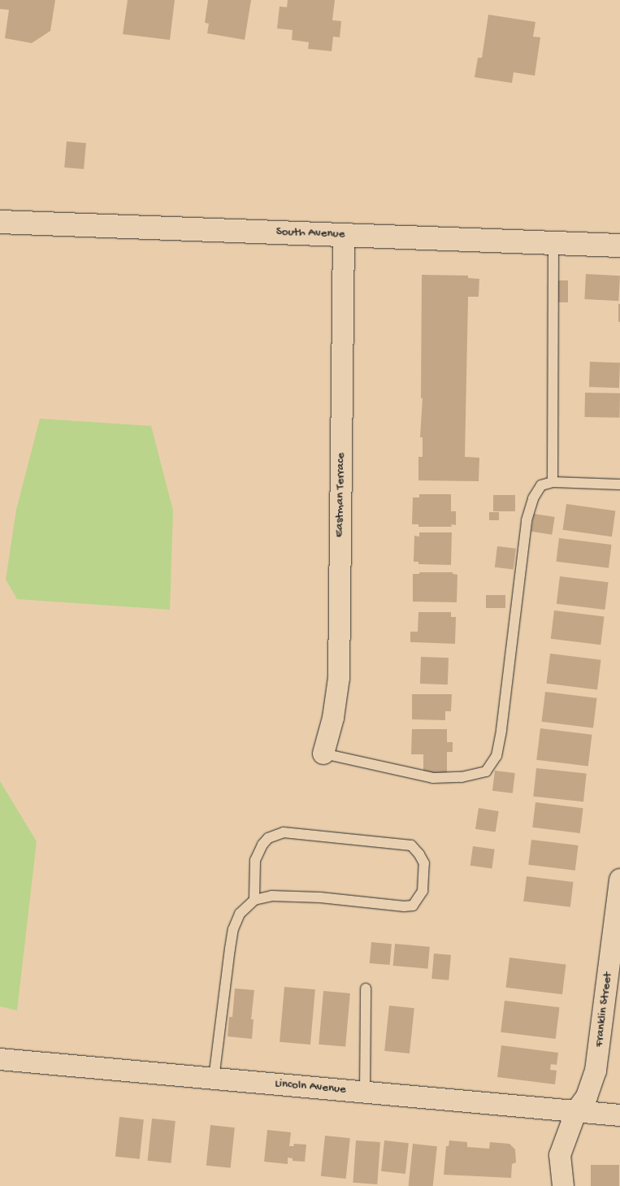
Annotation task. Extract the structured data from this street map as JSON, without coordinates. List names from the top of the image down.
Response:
{
  "streets": {
    "street": [
      "South Avenue",
      "Eastman Terrace",
      "Franklin Street",
      "Lincoln Avenue"
    ]
  },
  "crossings": [
    ["South Avenue", "Eastman Terrace"],
    ["Franklin Street", "Lincoln Avenue"]
  ]
}
